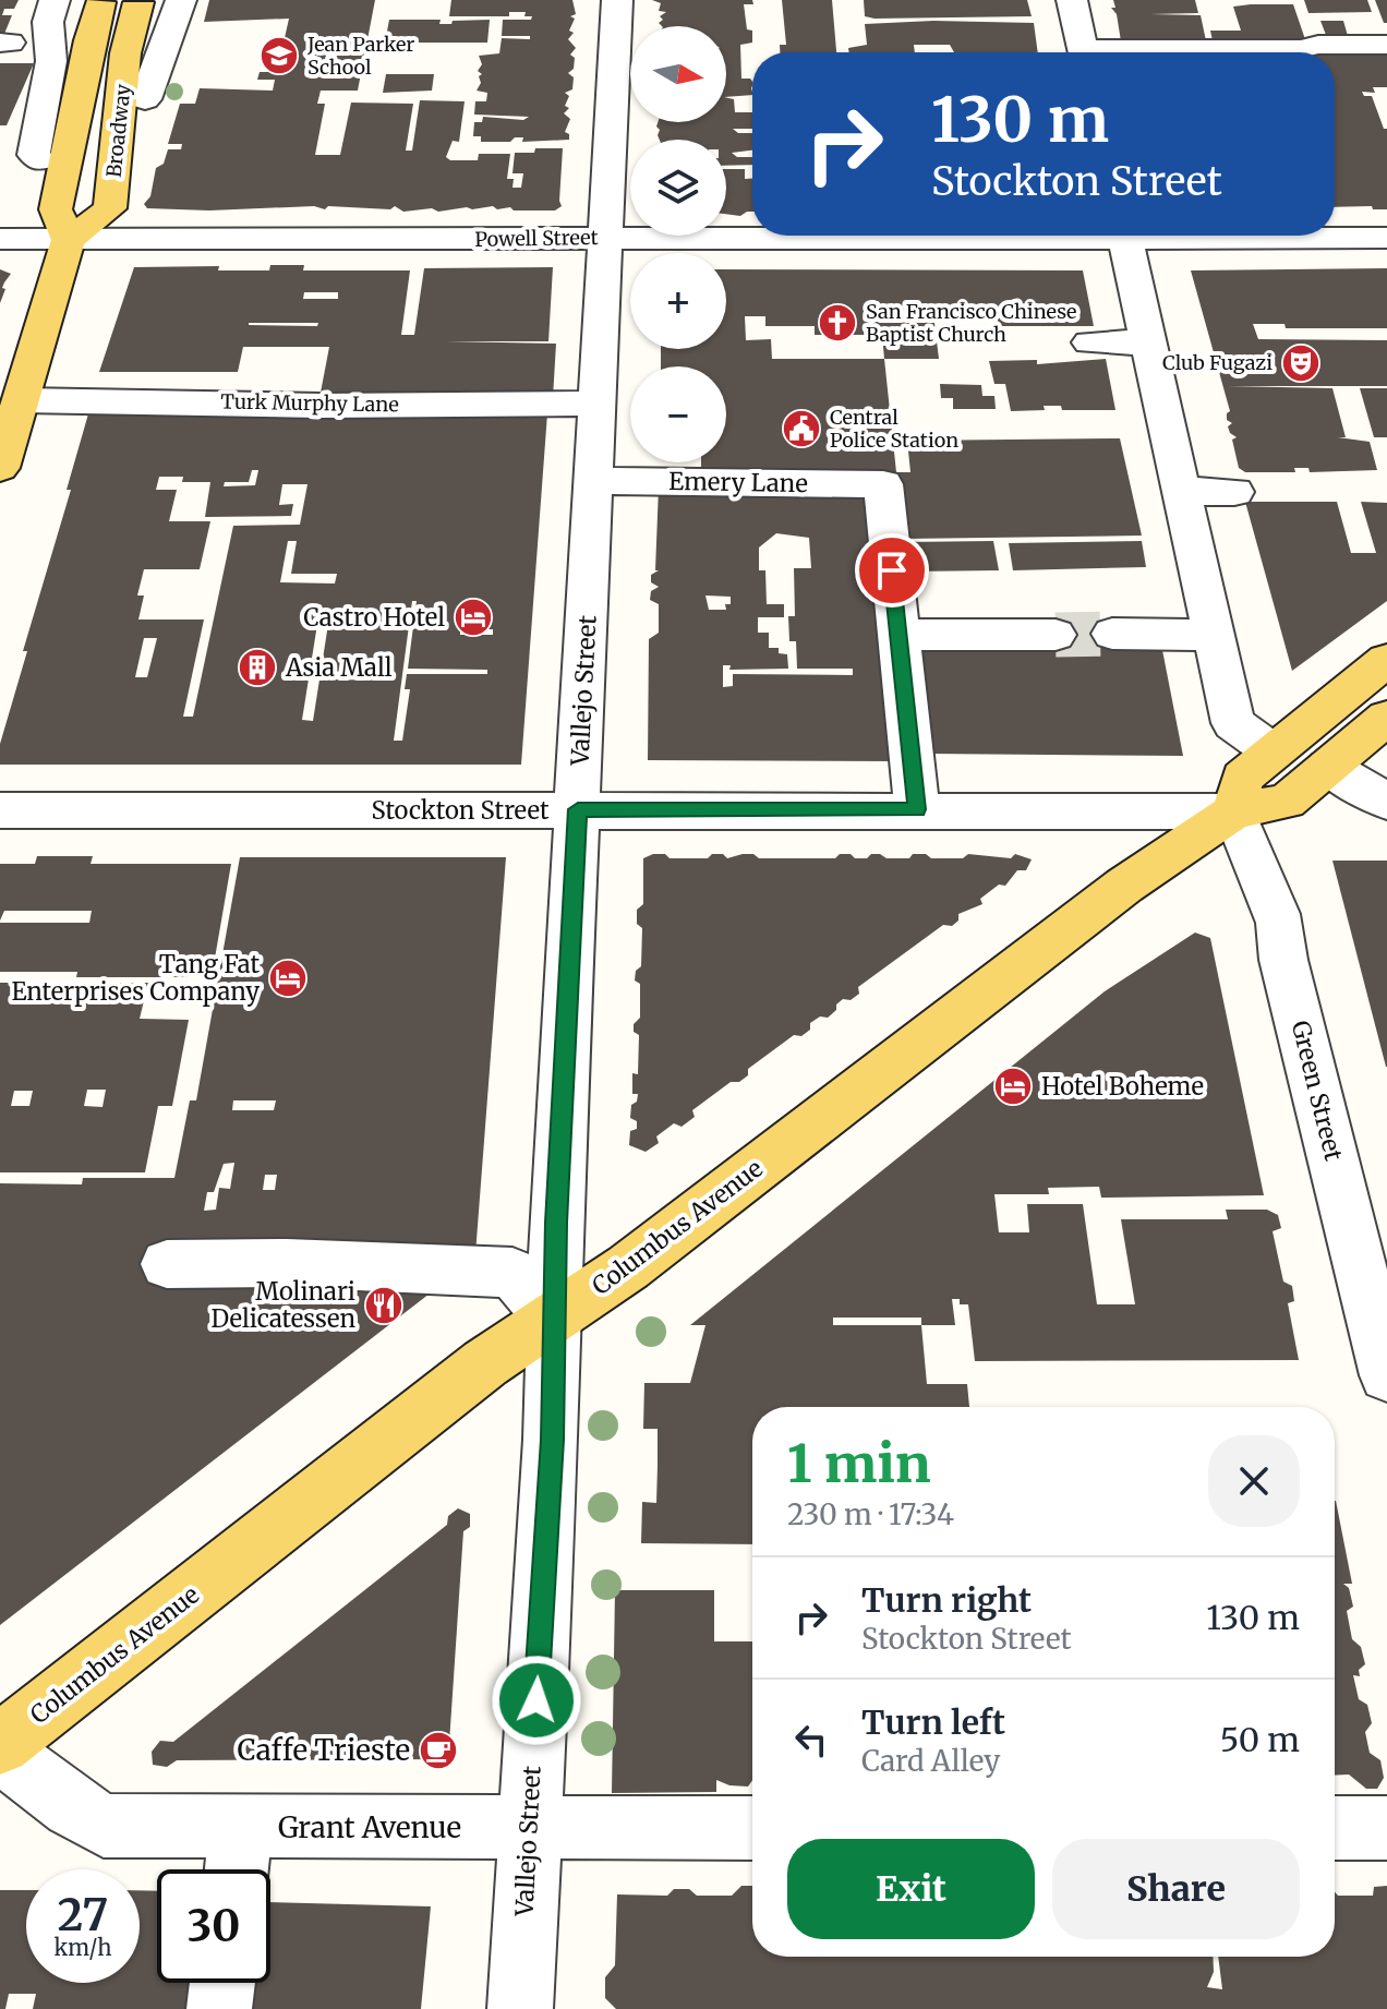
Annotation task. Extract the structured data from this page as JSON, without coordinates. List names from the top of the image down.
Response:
{
  "streets": {
    "main road": ["Broadway", "Columbus Avenue"],
    "street": [
      "Powell Street",
      "Turk Murphy Lane",
      "Emery Lane",
      "Vallejo Street",
      "Stockton Street",
      "Green Street",
      "Grant Avenue"
    ]
  },
  "crossings": [
    ["Broadway", "Powell Street"],
    ["Powell Street", "Vallejo Street"],
    ["Turk Murphy Lane", "Vallejo Street"],
    ["Emery Lane", "Vallejo Street"],
    ["Vallejo Street", "Stockton Street"],
    ["Vallejo Street", "Columbus Avenue"],
    ["Vallejo Street", "Grant Avenue"],
    ["Stockton Street", "Green Street"],
    ["Stockton Street", "Columbus Avenue"],
    ["Green Street", "Columbus Avenue"]
  ],
  "places": {
    "school or university": ["Jean Parker School"],
    "church": ["San Francisco Chinese Baptist Church"],
    "theatre": ["Club Fugazi"],
    "public building": ["Central Police Station"],
    "hotel": ["Castro Hotel", "Tang Fat Enterprises Company", "Hotel Boheme"],
    "building": ["Asia Mall"],
    "restaurant": ["Molinari Delicatessen"],
    "cafe": ["Caffe Trieste"]
  },
  "north": "right",
  "page": {
    "map_buttons": ["+", "−"],
    "turn": ["130 m", "Stockton Street"],
    "heading": ["1 min", "230 m · 17:34"],
    "list": [
      {
        "name": "Turn right",
        "note": "Stockton Street",
        "value": "130 m"
      },
      {
        "name": "Turn left",
        "note": "Card Alley",
        "value": "50 m"
      }
    ],
    "buttons": ["Exit", "Share"],
    "speed": "27 km/h",
    "limit": "30"
  }
}
